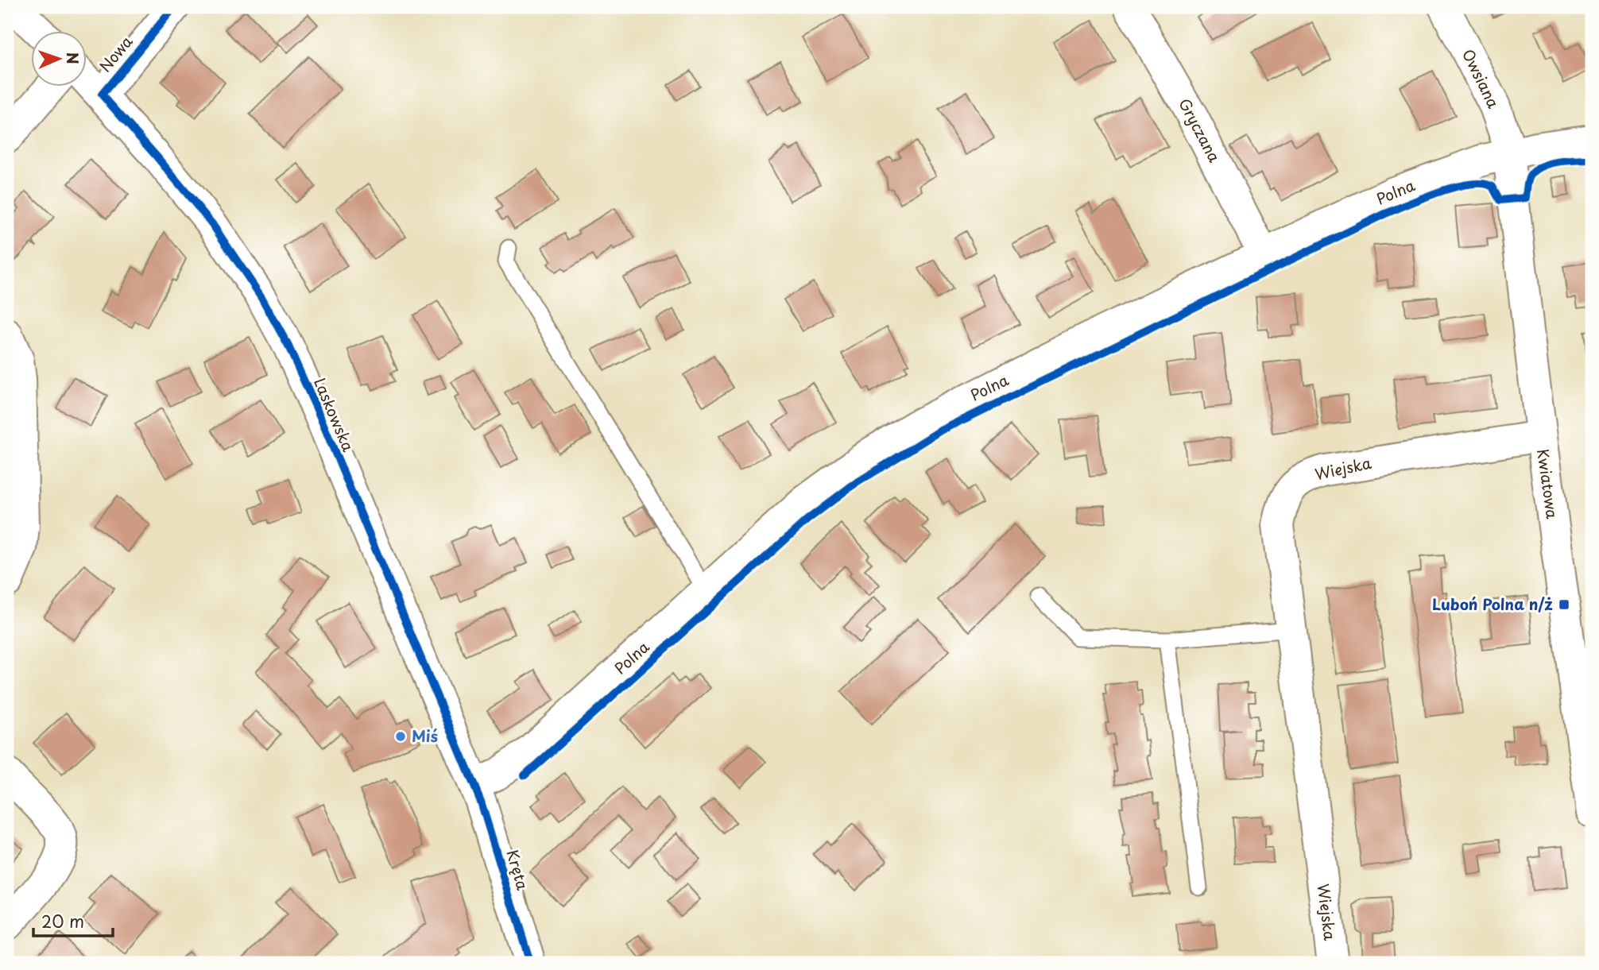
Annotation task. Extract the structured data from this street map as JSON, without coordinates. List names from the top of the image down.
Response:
{
  "streets": {
    "street": [
      "Nowa",
      "Owsiana",
      "Gryczana",
      "Polna",
      "Laskowska",
      "Wiejska",
      "Kwiatowa",
      "Kręta"
    ]
  },
  "crossings": [
    ["Nowa", "Laskowska"],
    ["Owsiana", "Polna"],
    ["Owsiana", "Kwiatowa"],
    ["Gryczana", "Polna"],
    ["Polna", "Laskowska"],
    ["Polna", "Kwiatowa"],
    ["Polna", "Kręta"],
    ["Laskowska", "Kręta"],
    ["Wiejska", "Kwiatowa"]
  ],
  "places": {
    "transit": ["Luboń Polna n/ż"],
    "other": ["Miś"]
  },
  "scale_bar": "20 m",
  "north": "right"
}
